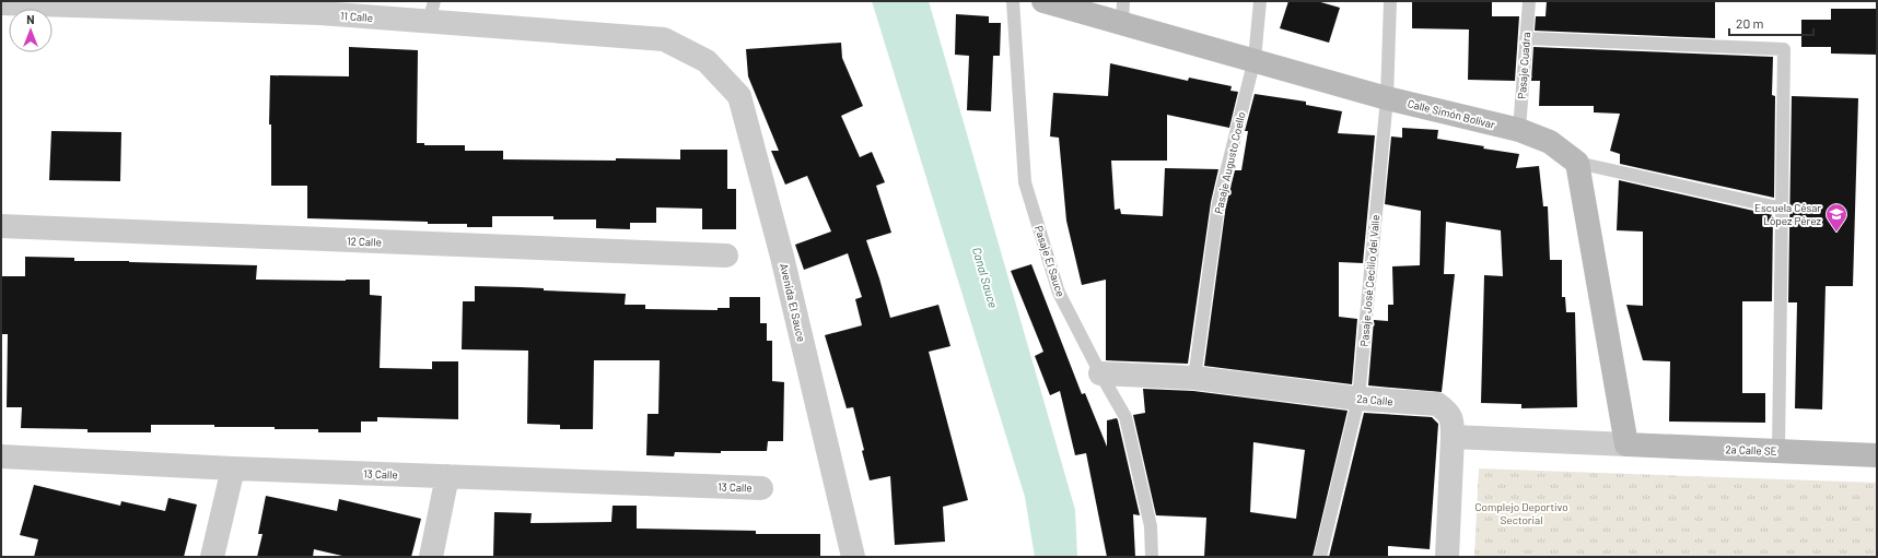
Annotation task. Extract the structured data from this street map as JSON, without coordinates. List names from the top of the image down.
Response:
{
  "streets": {
    "street": [
      "11 Calle",
      "Calle Simón Bolívar",
      "12 Calle",
      "Avenida El Sauce",
      "2a Calle",
      "2a Calle SE",
      "13 Calle"
    ],
    "lane": [
      "Pasaje Cuadra",
      "Pasaje Augusto Coello",
      "Pasaje El Sauce",
      "Pasaje José Cecilio del Valle"
    ]
  },
  "crossings": [
    ["11 Calle", "Avenida El Sauce"],
    ["Pasaje Cuadra", "Calle Simón Bolívar"],
    ["Calle Simón Bolívar", "Pasaje Augusto Coello"],
    ["Calle Simón Bolívar", "Pasaje José Cecilio del Valle"],
    ["Pasaje Augusto Coello", "2a Calle"],
    ["Pasaje El Sauce", "2a Calle"],
    ["Pasaje José Cecilio del Valle", "2a Calle"]
  ],
  "water": ["Canal Sauce"],
  "parks": ["Complejo Deportivo Sectorial"],
  "places": {
    "school or university": ["Escuela César López Pérez"]
  },
  "scale_bar": "20 m",
  "north": "top"
}
